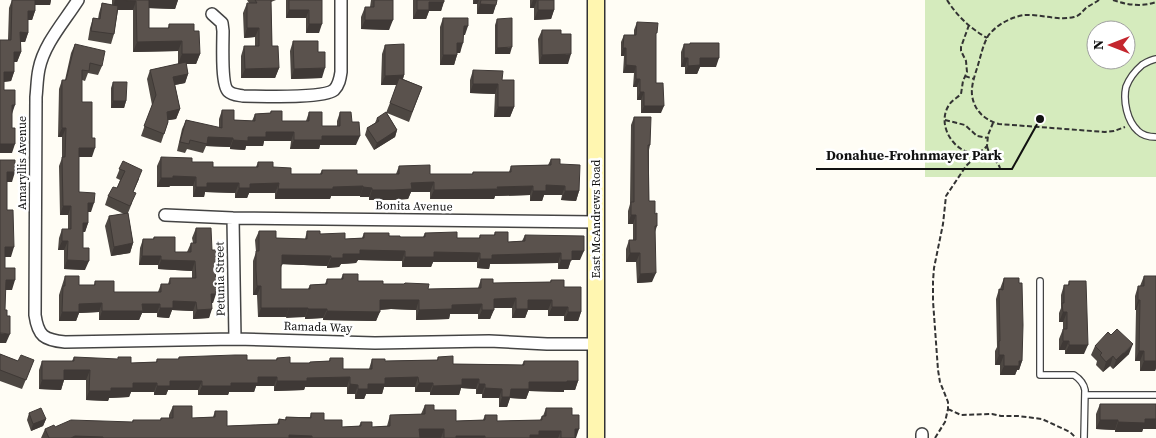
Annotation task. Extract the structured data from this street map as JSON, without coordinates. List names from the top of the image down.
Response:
{
  "streets": {
    "main road": ["East McAndrews Road"],
    "street": [
      "Amaryllis Avenue",
      "Bonita Avenue",
      "Petunia Street",
      "Ramada Way"
    ]
  },
  "crossings": [
    ["Amaryllis Avenue", "Ramada Way"],
    ["Bonita Avenue", "East McAndrews Road"],
    ["Bonita Avenue", "Petunia Street"],
    ["East McAndrews Road", "Ramada Way"],
    ["Petunia Street", "Ramada Way"]
  ],
  "places": ["Donahue-Frohnmayer Park"],
  "north": "left"
}
